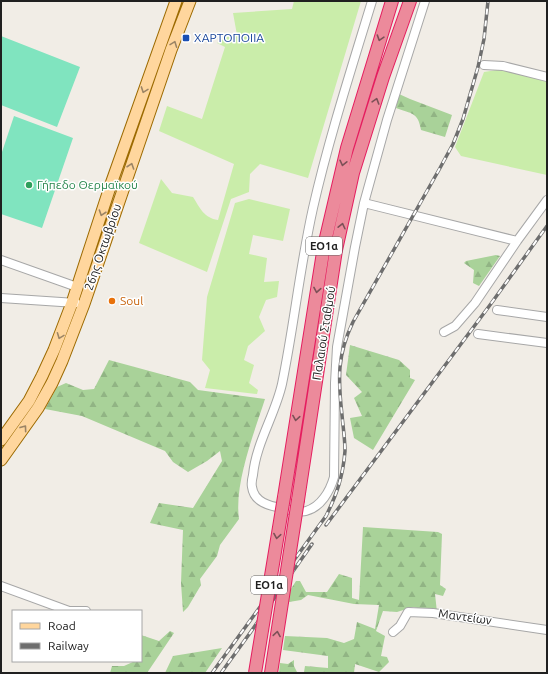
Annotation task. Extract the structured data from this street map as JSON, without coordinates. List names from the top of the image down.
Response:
{
  "streets": {
    "highway": ["ΕΟ1α", "Παλαιού Σταθμού"],
    "main road": ["26ης Οκτωβρίου"],
    "street": ["Μαντείων"]
  },
  "places": {
    "transit": ["ΧΑΡΤΟΠΟΙΙΑ"],
    "other": ["Γήπεδο Θερμαϊκού", "Soul"]
  },
  "legend": ["Road", "Railway"]
}
